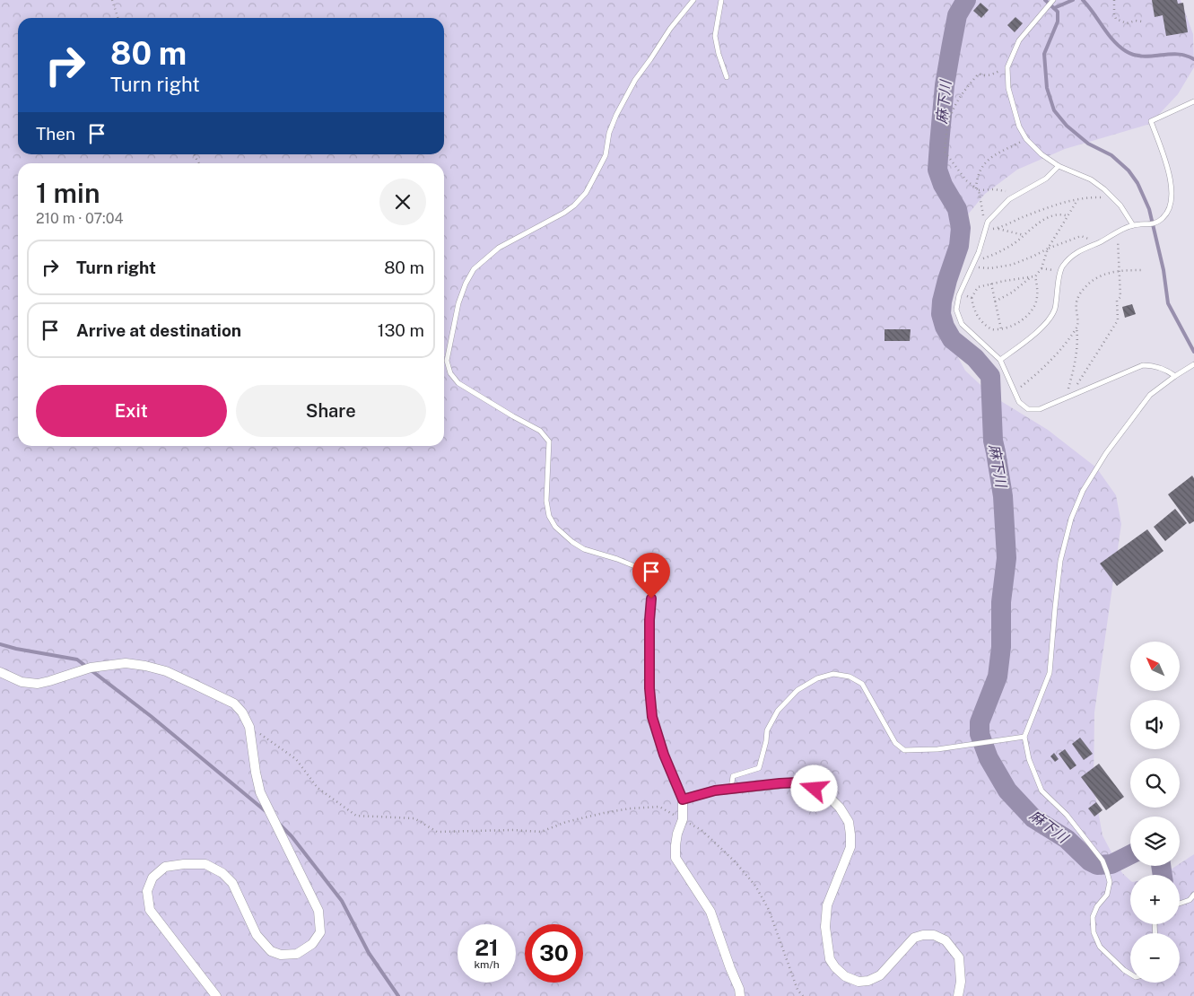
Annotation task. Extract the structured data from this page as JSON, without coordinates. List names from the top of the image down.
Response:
{
  "water": ["麻下川"],
  "north": "top left",
  "page": {
    "turn": ["80 m", "Turn right"],
    "then": "Then",
    "heading": ["1 min", "210 m · 07:04"],
    "list": [
      {
        "name": "Turn right",
        "value": "80 m"
      },
      {
        "name": "Arrive at destination",
        "value": "130 m"
      }
    ],
    "buttons": ["Exit", "Share"],
    "map_buttons": ["+", "−"],
    "speed": "21 km/h",
    "limit": "30"
  }
}
